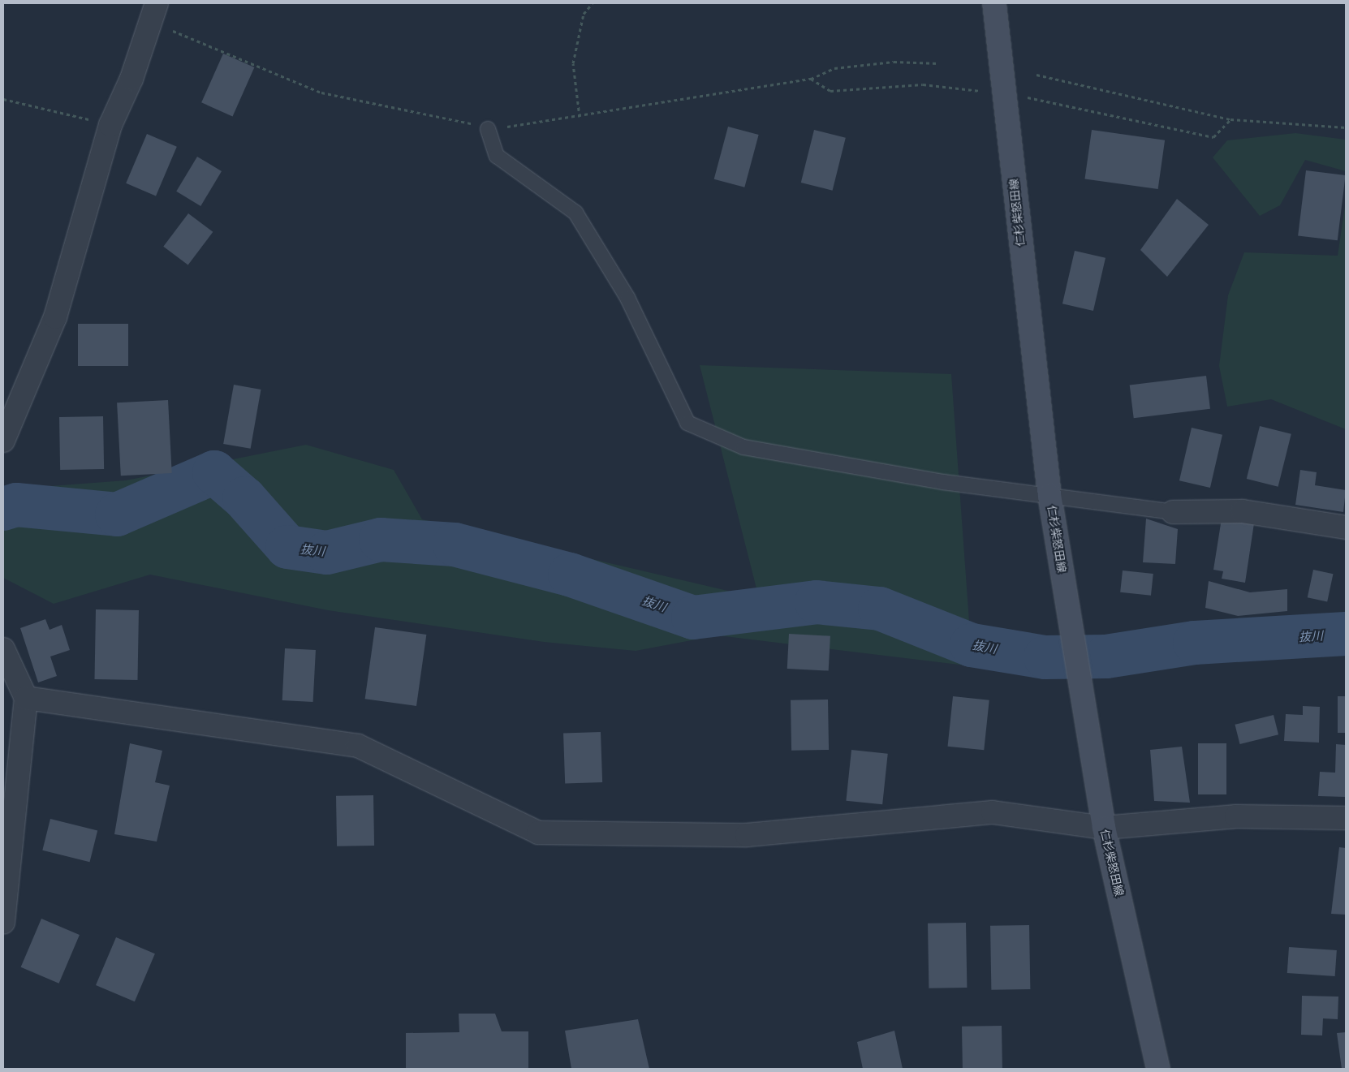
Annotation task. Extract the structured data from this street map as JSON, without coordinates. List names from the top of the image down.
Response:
{
  "streets": {
    "main road": ["仁杉柴怒田線"]
  },
  "water": ["抜川"]
}
